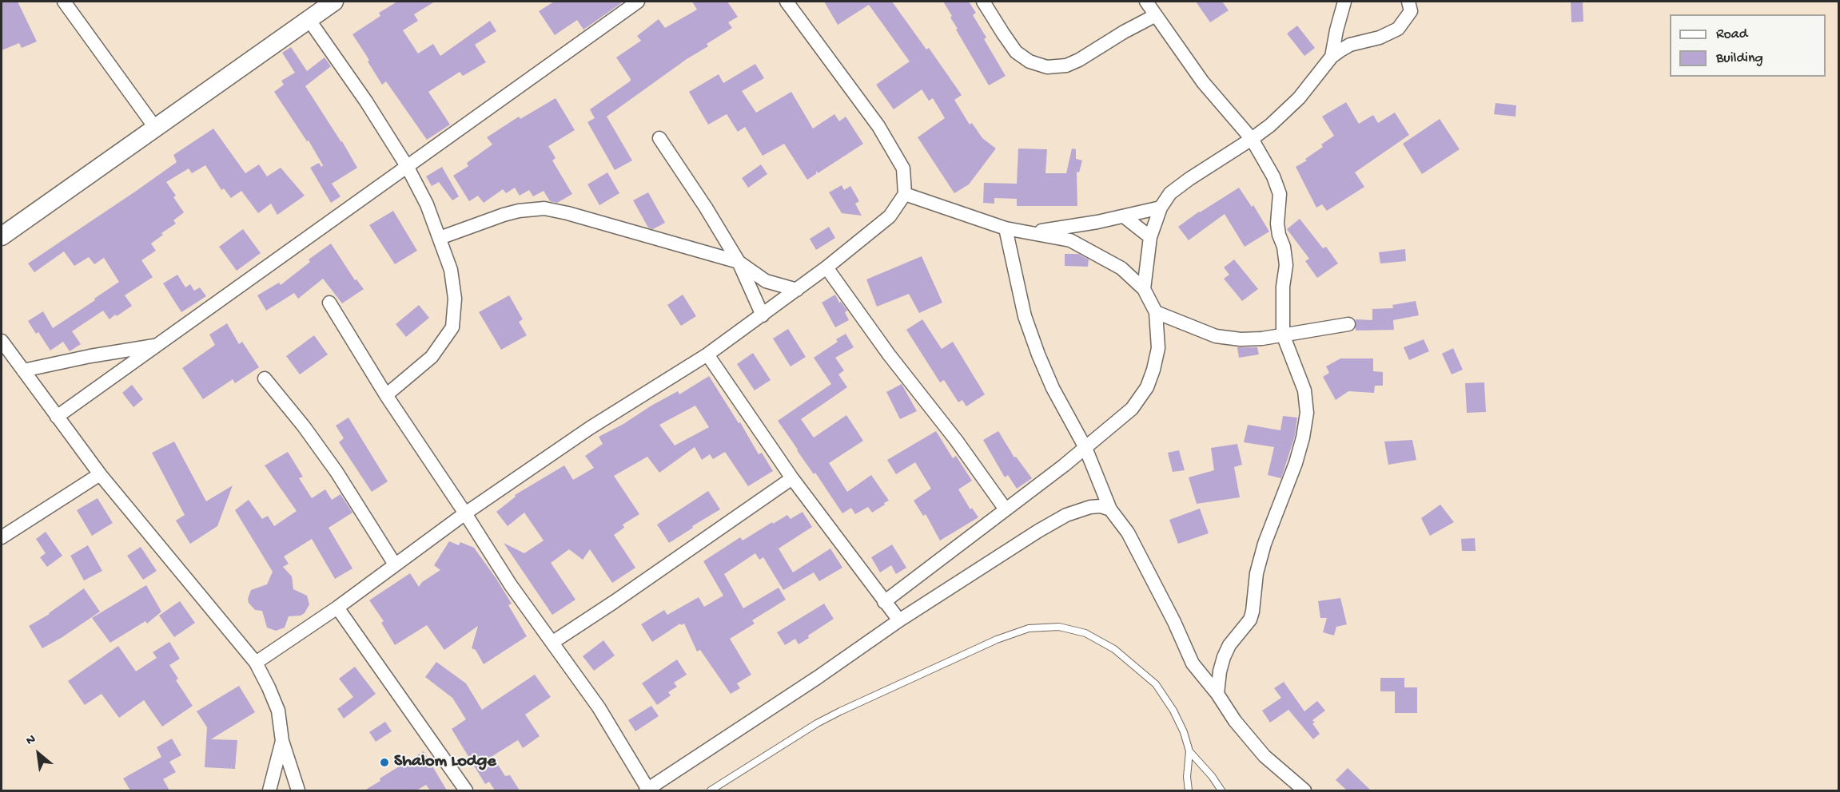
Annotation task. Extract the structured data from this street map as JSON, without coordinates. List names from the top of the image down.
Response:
{
  "places": ["Shalom Lodge"],
  "legend": ["Road", "Building"],
  "north": "top left"
}
